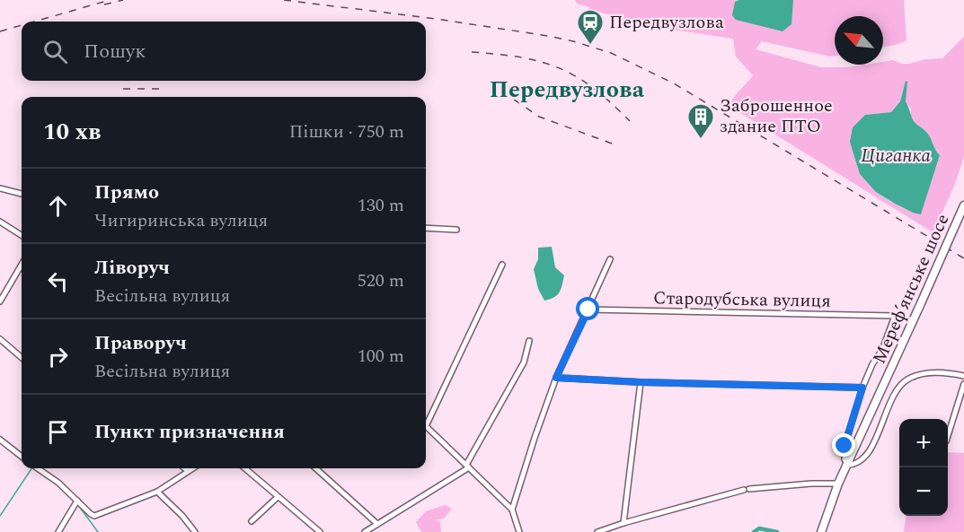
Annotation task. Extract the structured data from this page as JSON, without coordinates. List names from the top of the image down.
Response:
{
  "streets": {
    "highway": ["Мереф’янське шосе"],
    "street": ["Стародубська вулиця"]
  },
  "districts": ["Передвузлова"],
  "water": ["Циганка"],
  "places": {
    "station": ["Передвузлова"],
    "building": ["Заброшенное здание ПТО"]
  },
  "north": "top left",
  "page": {
    "search": "Пошук",
    "heading": ["10 хв", "Пішки · 750 m"],
    "list": [
      ["Прямо", "Чигиринська вулиця", "130 m"],
      ["Ліворуч", "Весільна вулиця", "520 m"],
      ["Праворуч", "Весільна вулиця", "100 m"],
      "Пункт призначення"
    ],
    "map_buttons": ["+", "−"]
  }
}
